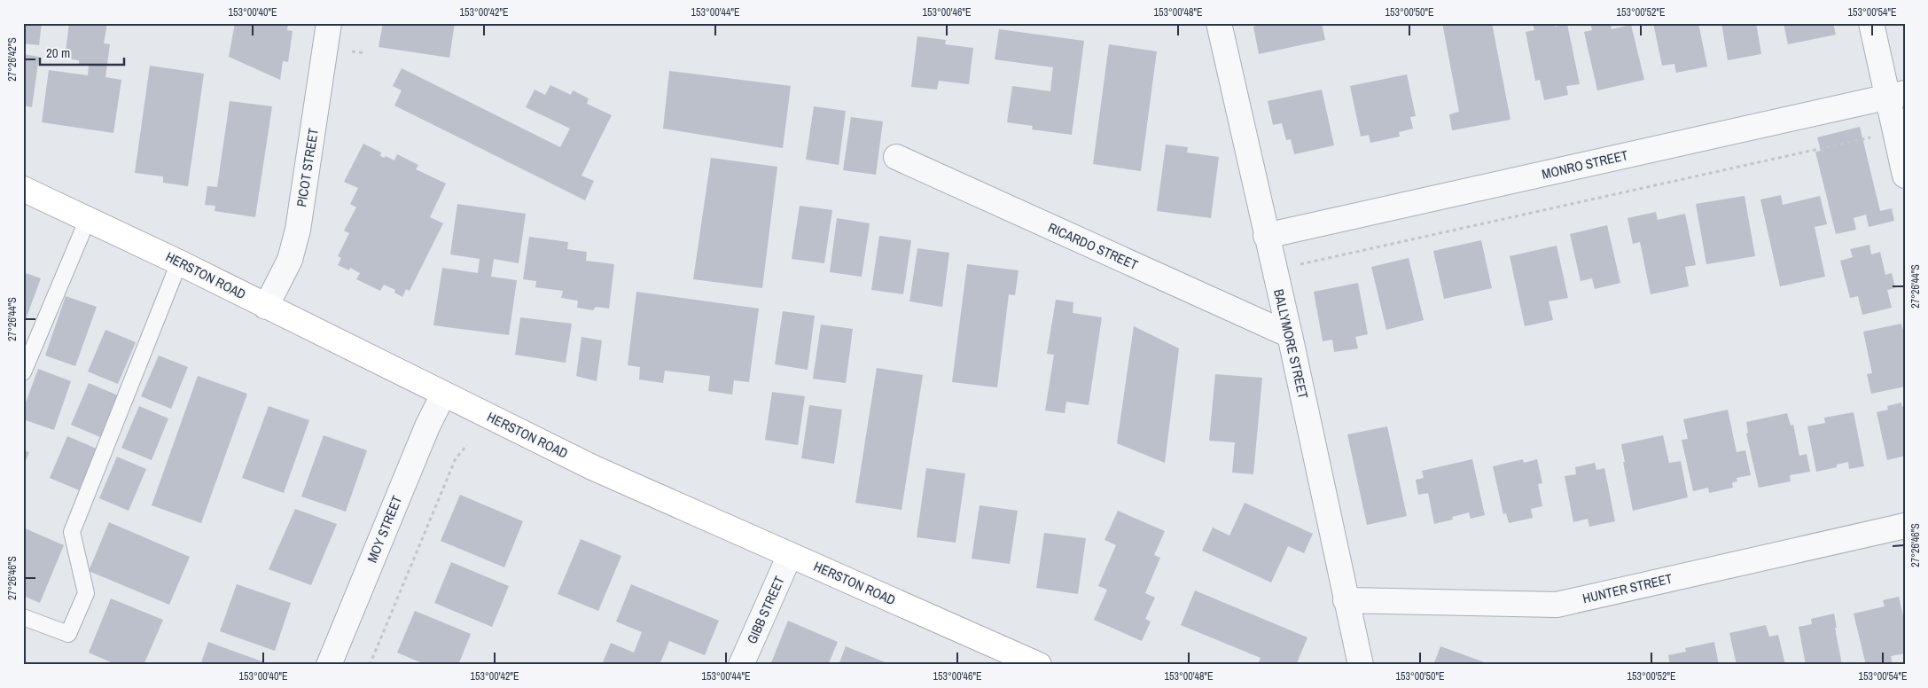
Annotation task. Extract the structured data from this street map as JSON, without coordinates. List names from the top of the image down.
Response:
{
  "streets": {
    "main road": ["HERSTON ROAD"],
    "street": [
      "MONRO STREET",
      "PICOT STREET",
      "RICARDO STREET",
      "BALLYMORE STREET",
      "MOY STREET",
      "HUNTER STREET",
      "GIBB STREET"
    ]
  },
  "crossings": [
    ["MONRO STREET", "BALLYMORE STREET"],
    ["PICOT STREET", "HERSTON ROAD"],
    ["RICARDO STREET", "BALLYMORE STREET"],
    ["HERSTON ROAD", "MOY STREET"],
    ["HERSTON ROAD", "GIBB STREET"],
    ["BALLYMORE STREET", "HUNTER STREET"]
  ],
  "scale_bar": "20 m",
  "coordinates": [
    "153°00'40\"E",
    "153°00'42\"E",
    "153°00'44\"E",
    "153°00'46\"E",
    "153°00'48\"E",
    "153°00'50\"E",
    "153°00'52\"E",
    "153°00'54\"E",
    "27°26'42\"S",
    "27°26'44\"S",
    "27°26'46\"S"
  ]
}
